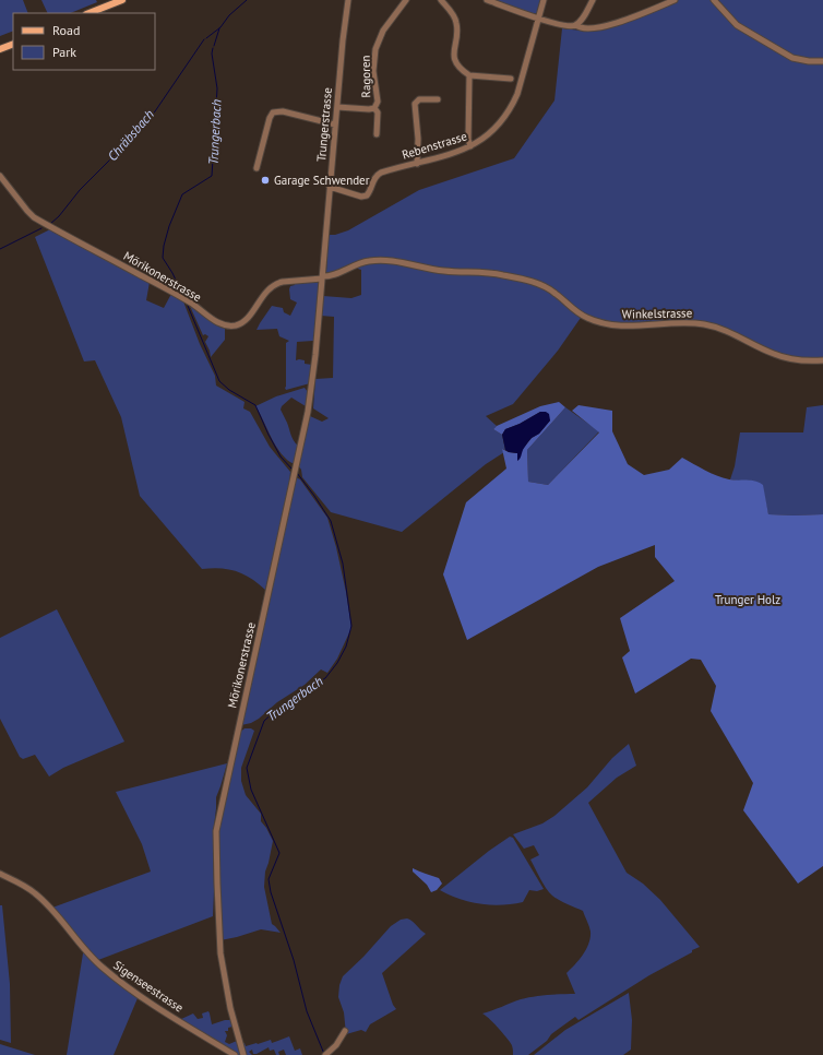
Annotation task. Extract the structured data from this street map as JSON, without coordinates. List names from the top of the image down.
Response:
{
  "streets": {
    "street": [
      "Ragoren",
      "Trungerstrasse",
      "Rebenstrasse",
      "Mörikonerstrasse",
      "Winkelstrasse",
      "Sigenseestrasse"
    ]
  },
  "crossings": [
    ["Ragoren", "Trungerstrasse"],
    ["Trungerstrasse", "Rebenstrasse"],
    ["Trungerstrasse", "Mörikonerstrasse"],
    ["Mörikonerstrasse", "Winkelstrasse"]
  ],
  "water": ["Trungerbach", "Chräbsbach"],
  "parks": ["Trunger Holz"],
  "places": ["Garage Schwender"],
  "legend": ["Road", "Park"]
}
